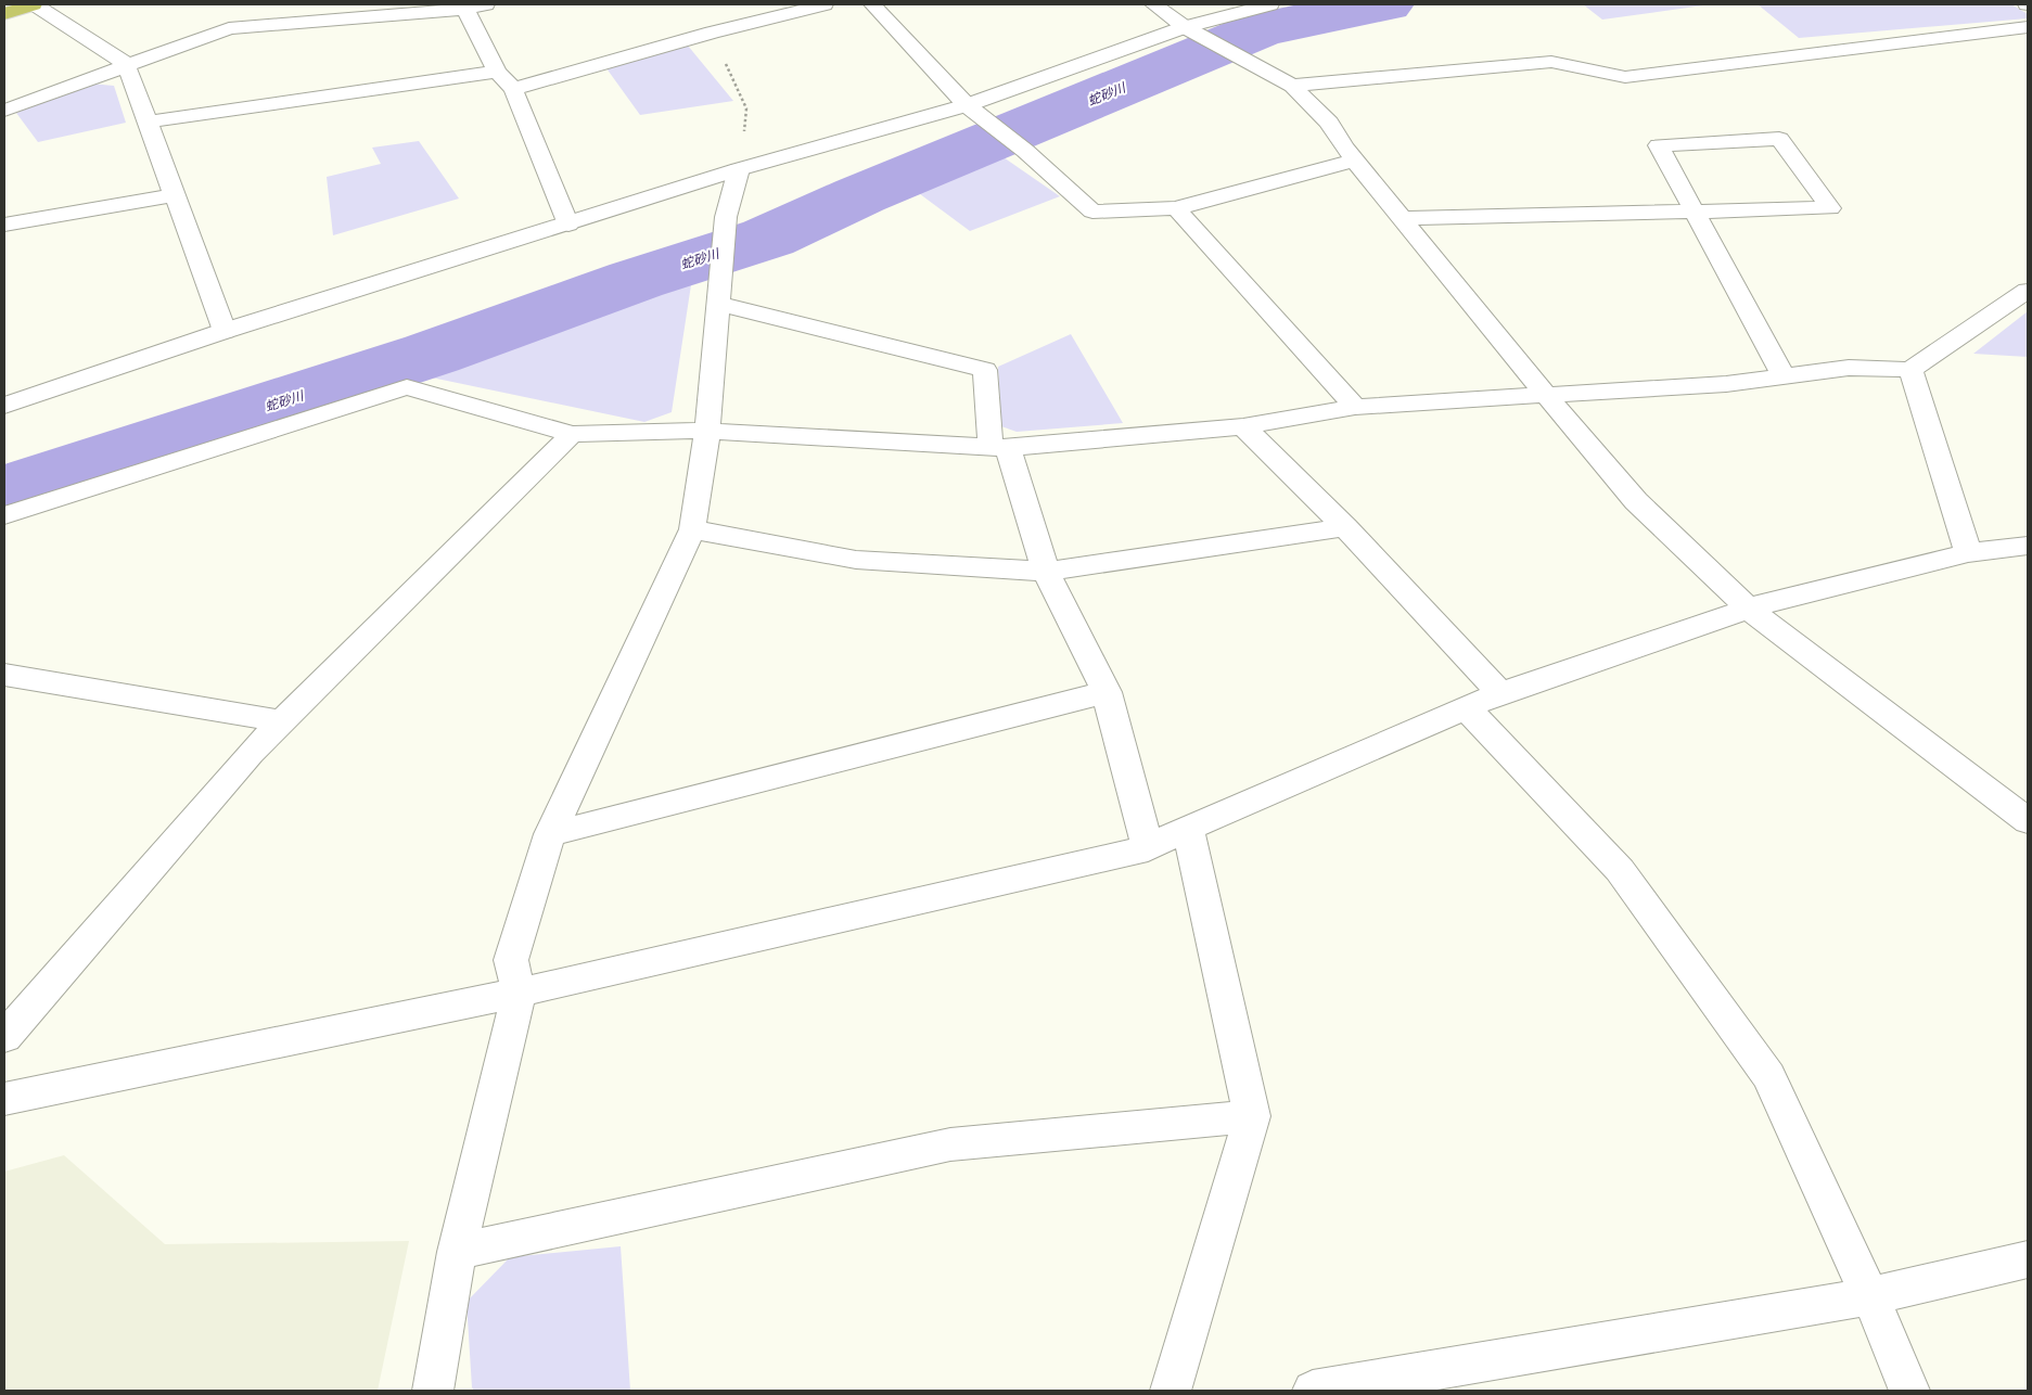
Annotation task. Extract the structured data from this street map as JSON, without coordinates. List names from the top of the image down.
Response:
{
  "water": ["蛇砂川"]
}
